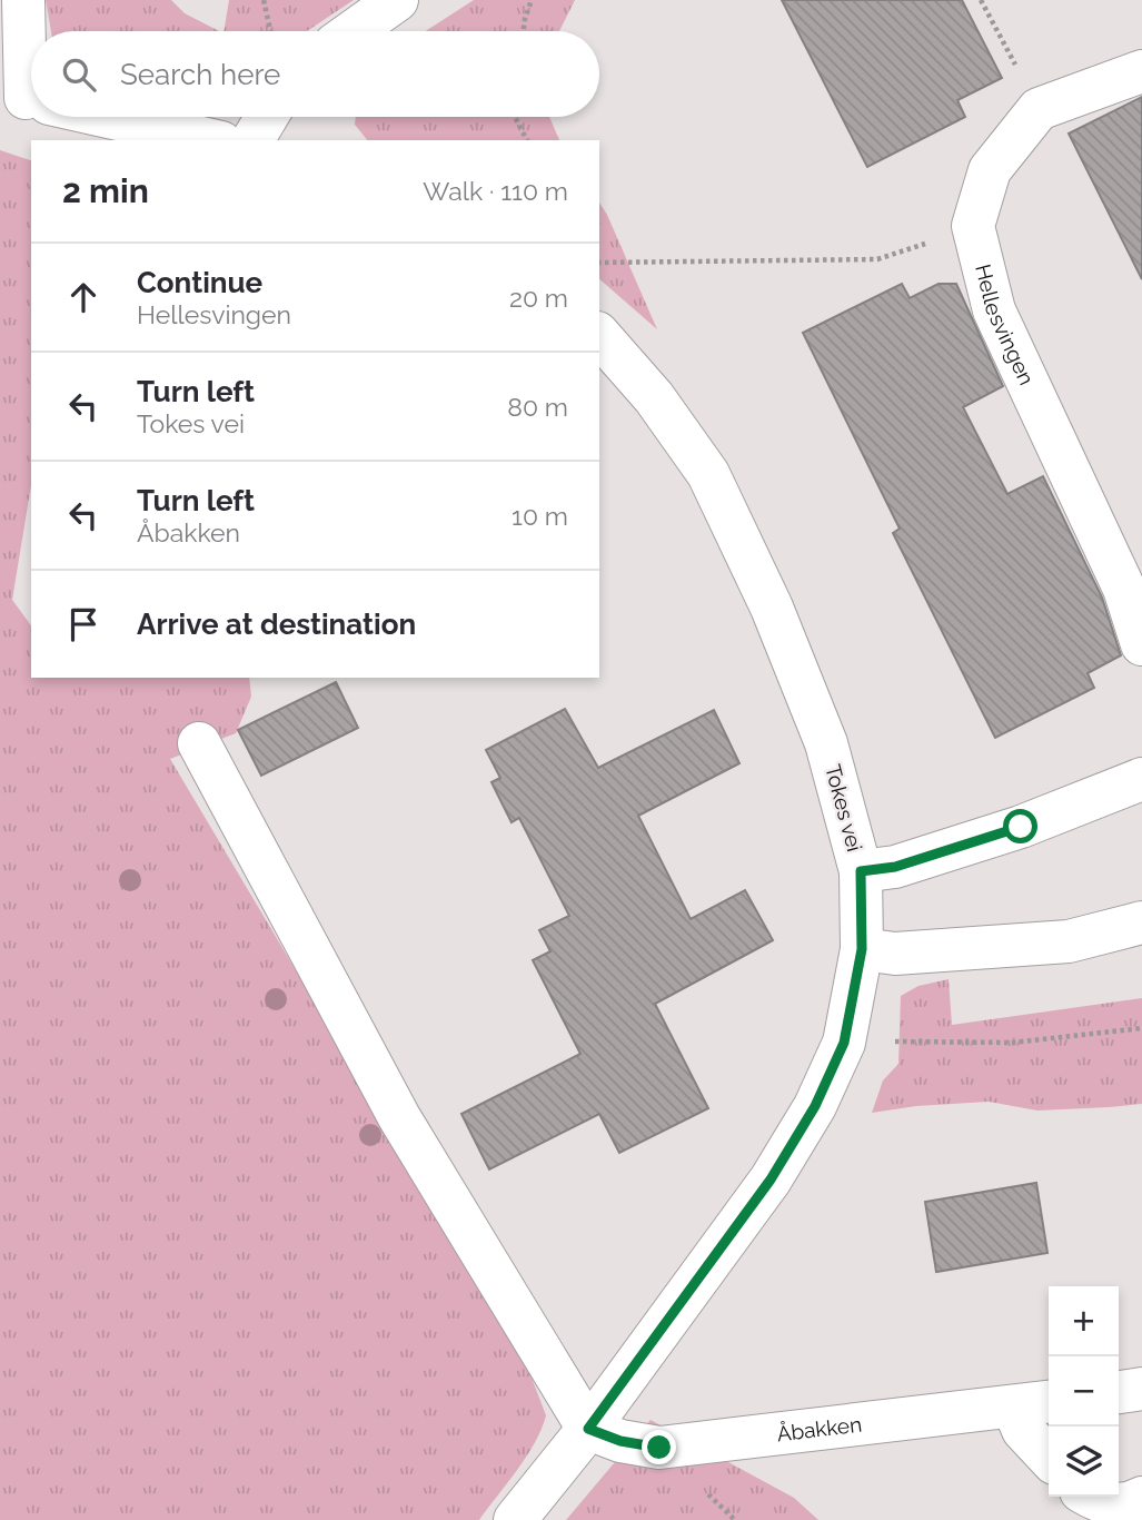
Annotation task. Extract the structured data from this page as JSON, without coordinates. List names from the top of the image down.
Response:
{
  "streets": {
    "street": ["Hellesvingen", "Tokes vei", "Åbakken"]
  },
  "crossings": [
    ["Tokes vei", "Åbakken"]
  ],
  "page": {
    "search": "Search here",
    "heading": ["2 min", "Walk · 110 m"],
    "list": [
      ["Continue", "Hellesvingen", "20 m"],
      ["Turn left", "Tokes vei", "80 m"],
      ["Turn left", "Åbakken", "10 m"],
      "Arrive at destination"
    ],
    "map_buttons": ["+", "−"]
  }
}
